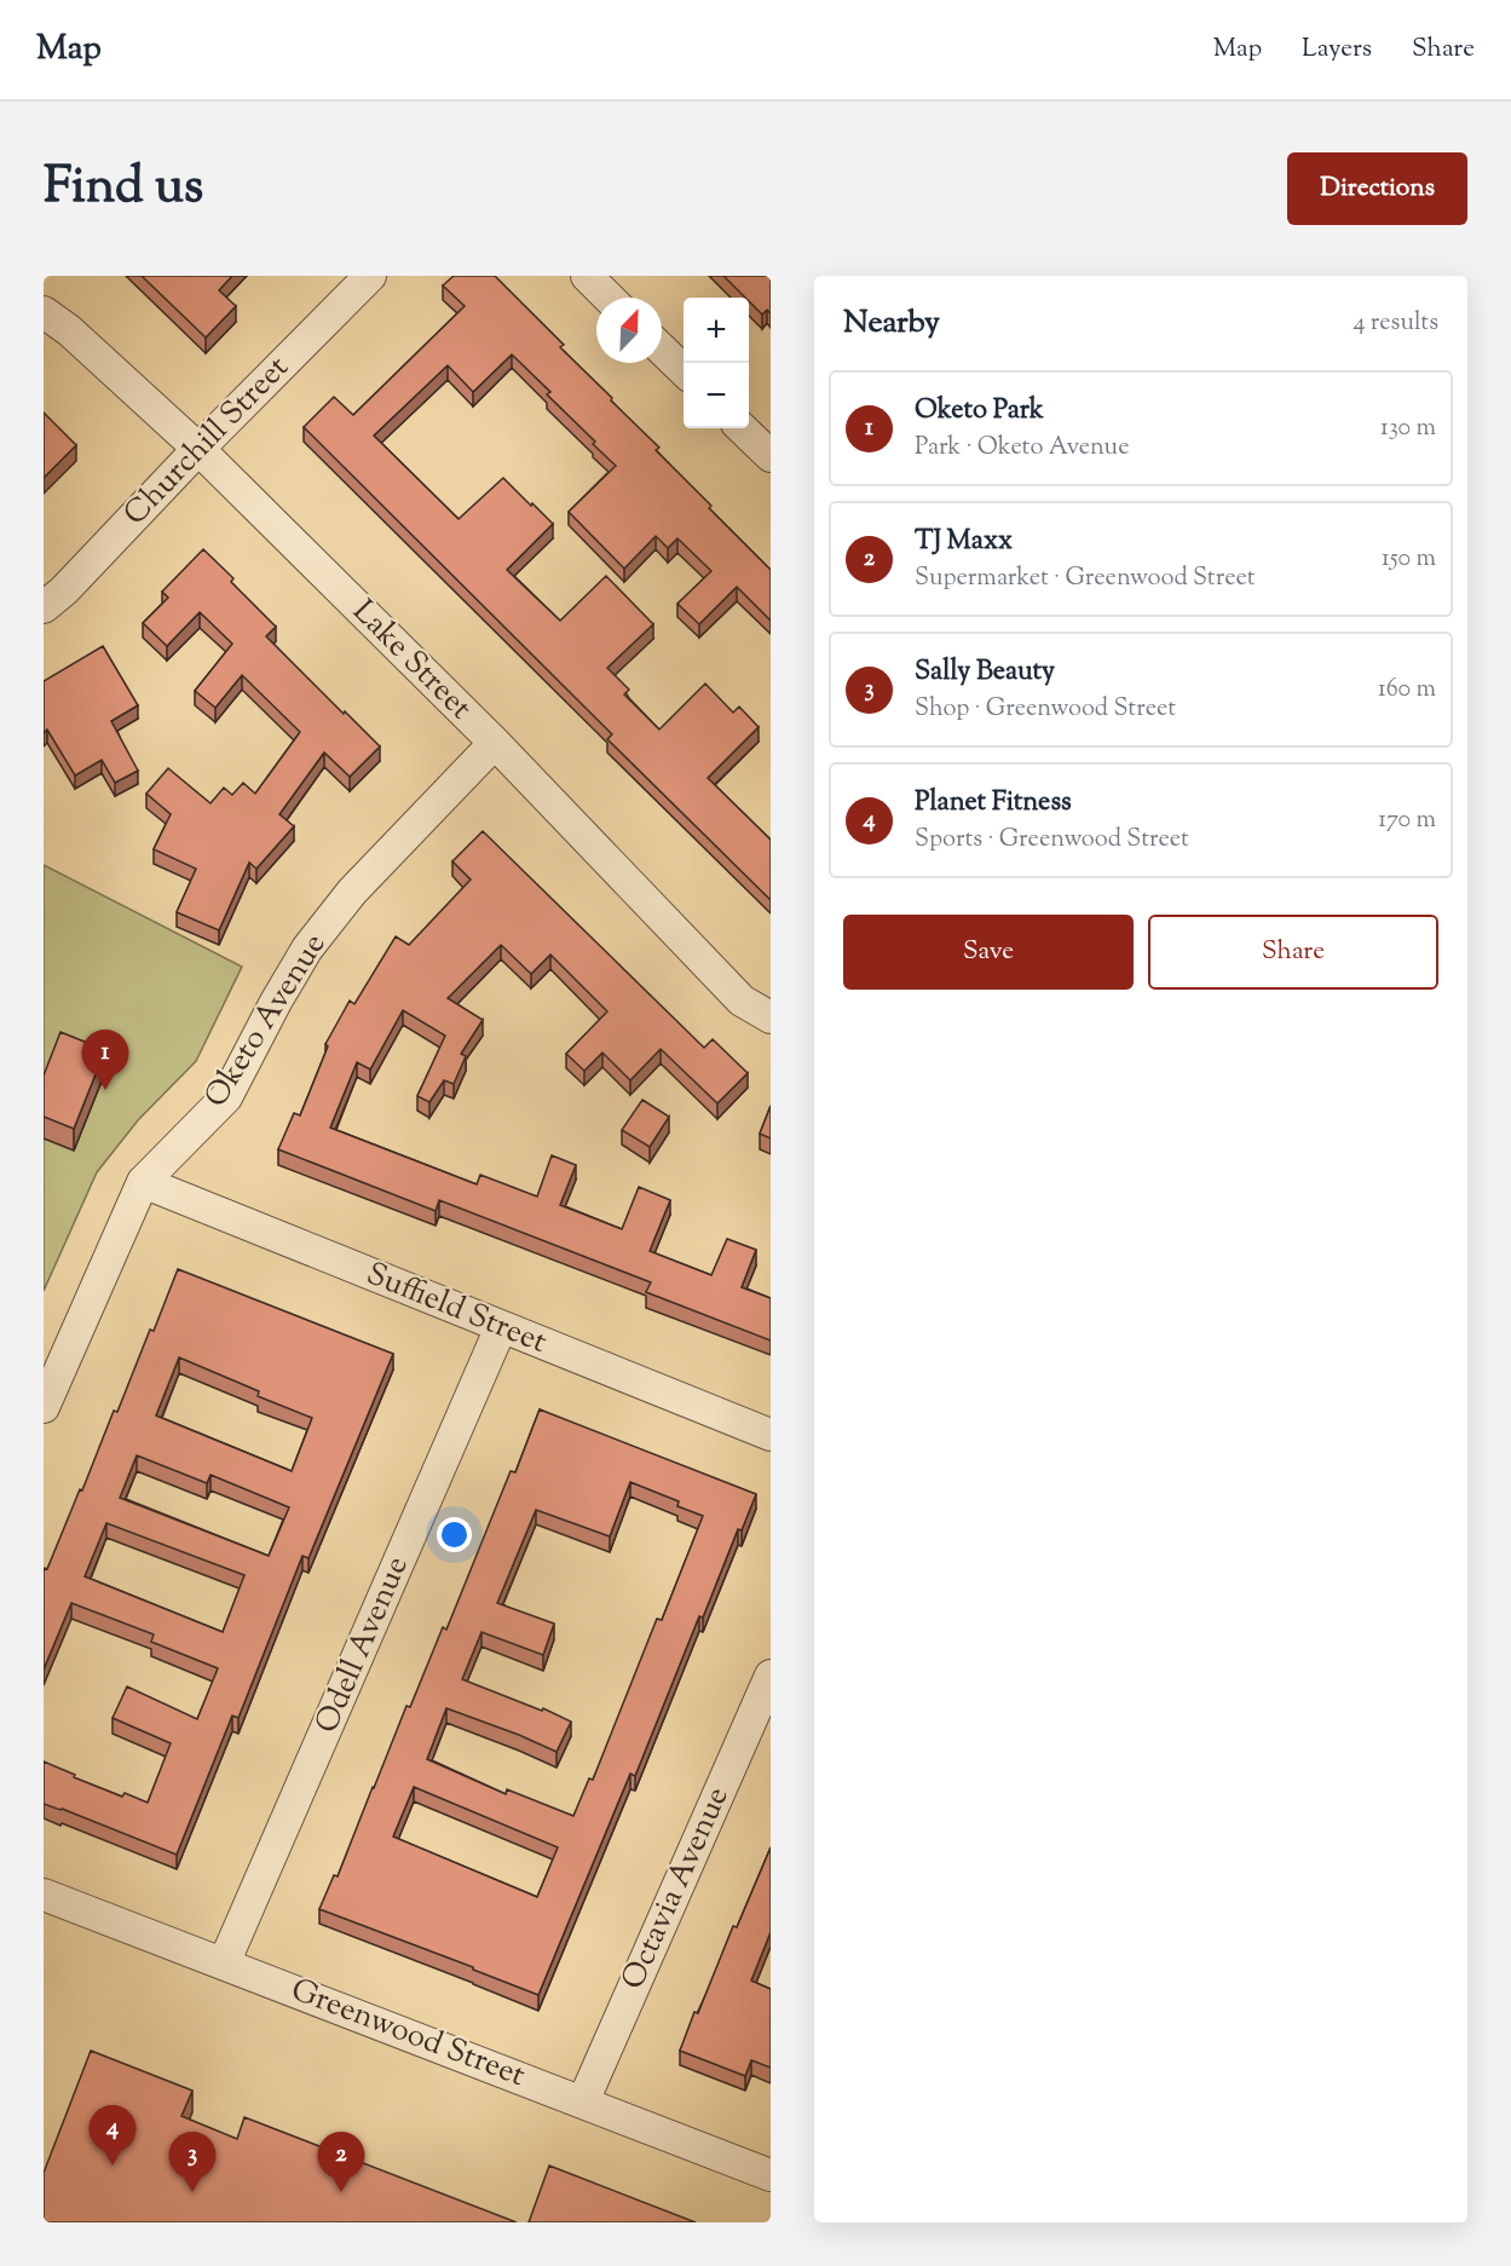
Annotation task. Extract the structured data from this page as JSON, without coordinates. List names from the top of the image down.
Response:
{
  "streets": {
    "street": [
      "Churchill Street",
      "Lake Street",
      "Oketo Avenue",
      "Suffield Street",
      "Odell Avenue",
      "Octavia Avenue",
      "Greenwood Street"
    ]
  },
  "crossings": [
    ["Churchill Street", "Lake Street"],
    ["Lake Street", "Oketo Avenue"],
    ["Oketo Avenue", "Suffield Street"],
    ["Suffield Street", "Odell Avenue"],
    ["Odell Avenue", "Greenwood Street"],
    ["Octavia Avenue", "Greenwood Street"]
  ],
  "north": "top right",
  "page": {
    "header": "Map",
    "nav": ["Map", "Layers", "Share"],
    "title": "Find us",
    "buttons": [
      "Directions",
      ["Save", "Share"]
    ],
    "heading": ["Nearby", "4 results"],
    "map_buttons": ["+", "−"],
    "list": [
      {
        "mark": "1",
        "name": "Oketo Park",
        "note": "Park · Oketo Avenue",
        "value": "130 m"
      },
      {
        "mark": "2",
        "name": "TJ Maxx",
        "note": "Supermarket · Greenwood Street",
        "value": "150 m"
      },
      {
        "mark": "3",
        "name": "Sally Beauty",
        "note": "Shop · Greenwood Street",
        "value": "160 m"
      },
      {
        "mark": "4",
        "name": "Planet Fitness",
        "note": "Sports · Greenwood Street",
        "value": "170 m"
      }
    ],
    "pins": [
      "1",
      "4",
      "2",
      "3"
    ]
  }
}
